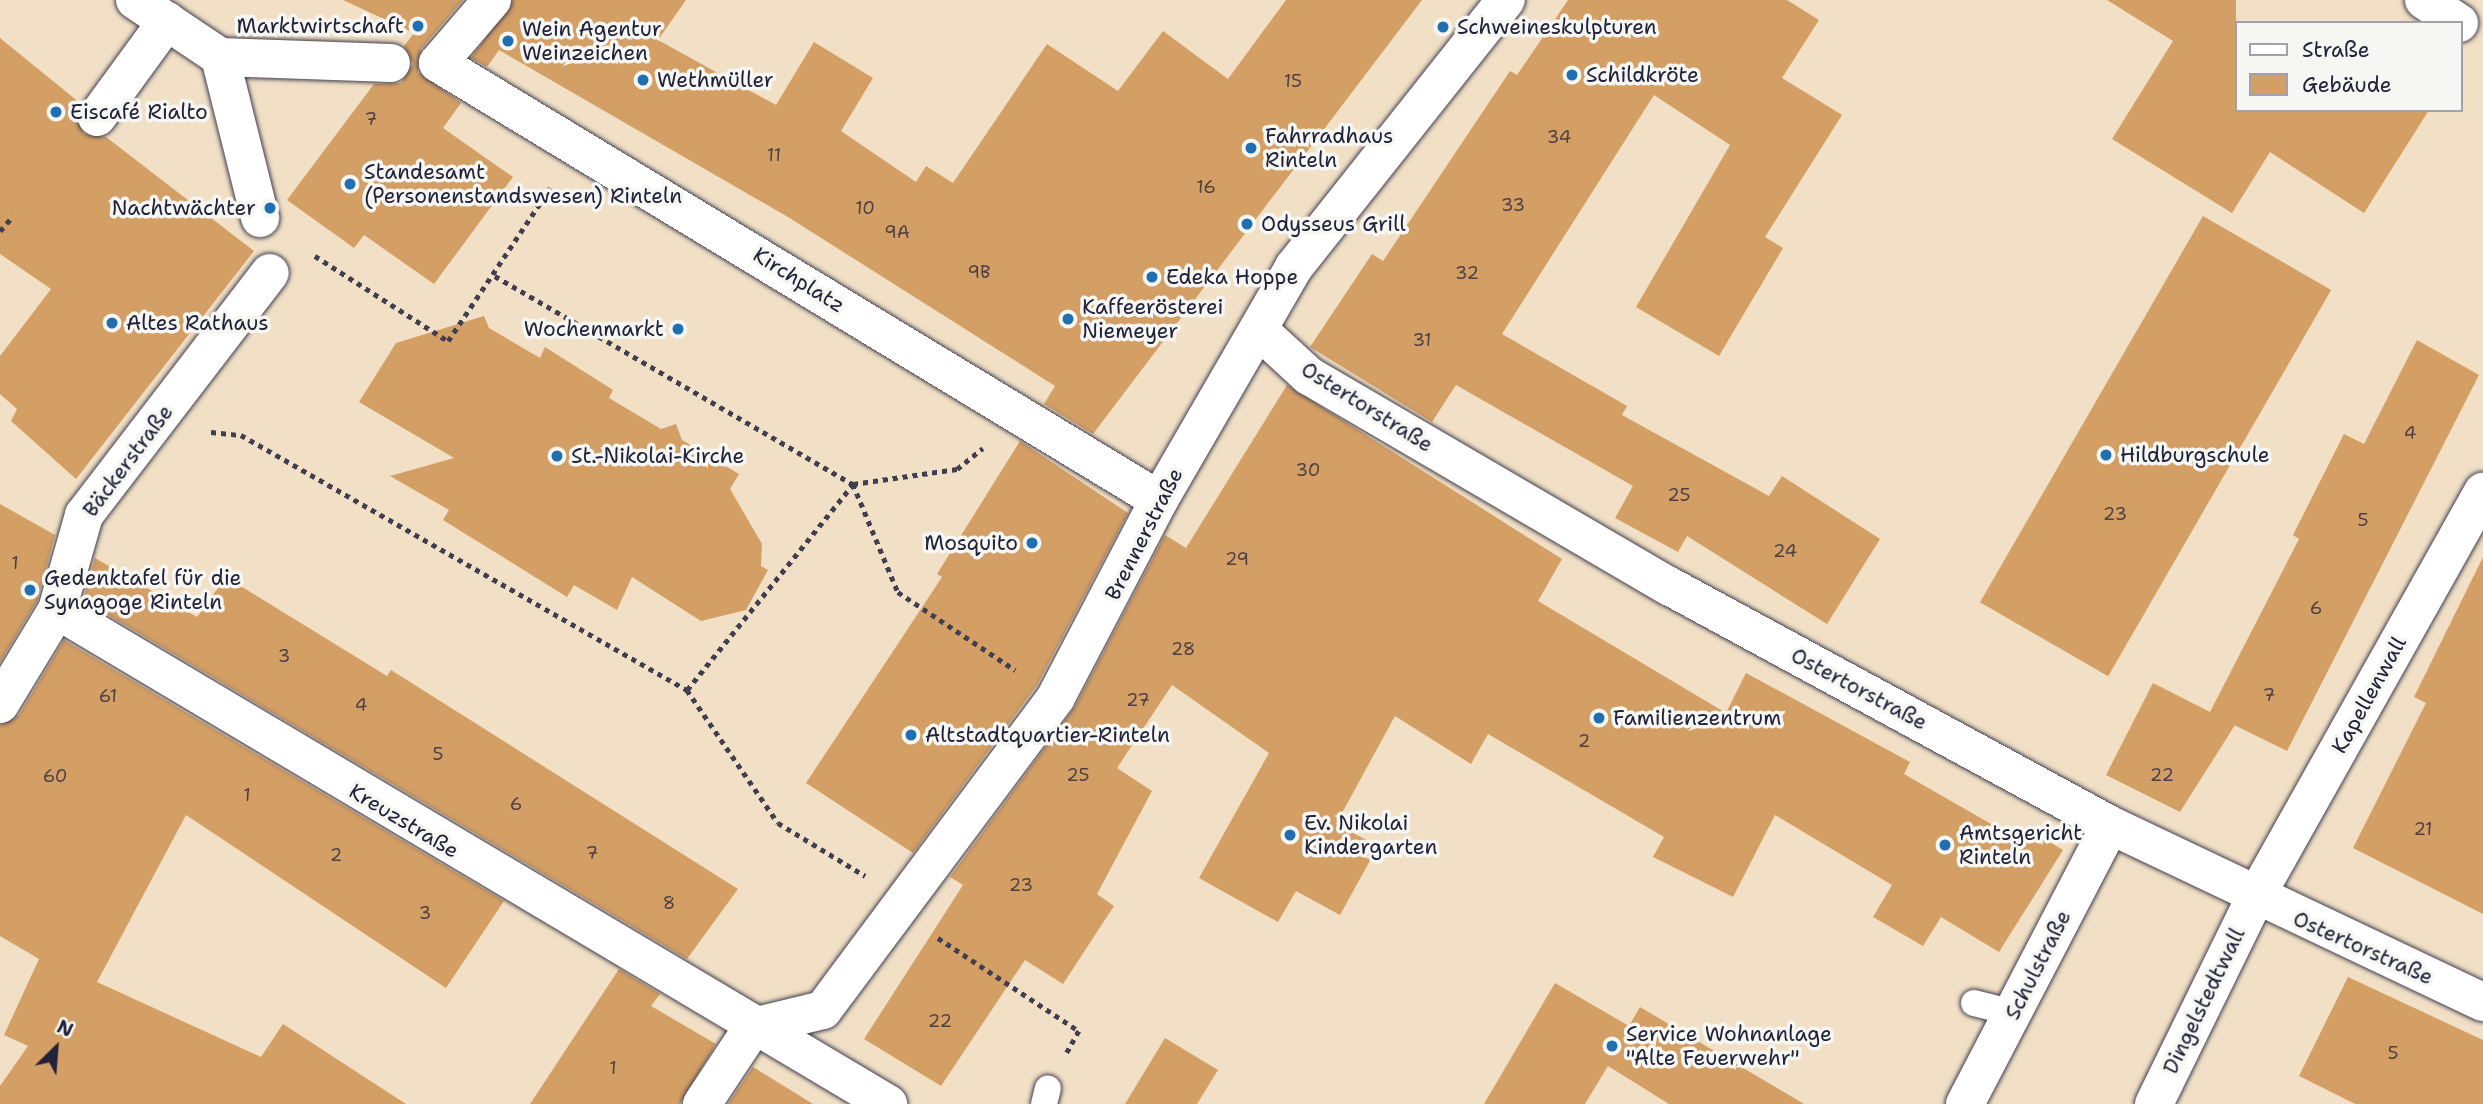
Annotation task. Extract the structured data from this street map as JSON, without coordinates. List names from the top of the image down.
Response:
{
  "streets": {
    "street": [
      "Kirchplatz",
      "Ostertorstraße",
      "Bäckerstraße",
      "Brennerstraße",
      "Kapellenwall",
      "Kreuzstraße",
      "Schulstraße",
      "Dingelstedtwall"
    ]
  },
  "crossings": [
    ["Kirchplatz", "Brennerstraße"],
    ["Ostertorstraße", "Brennerstraße"],
    ["Ostertorstraße", "Kapellenwall"],
    ["Ostertorstraße", "Schulstraße"],
    ["Ostertorstraße", "Dingelstedtwall"],
    ["Bäckerstraße", "Kreuzstraße"],
    ["Brennerstraße", "Kreuzstraße"],
    ["Kapellenwall", "Dingelstedtwall"]
  ],
  "places": [
    "Marktwirtschaft",
    "Schweineskulpturen",
    "Wein Agentur Weinzeichen",
    "Schildkröte",
    "Wethmüller",
    "Eiscafé Rialto",
    "Fahrradhaus Rinteln",
    "Standesamt (Personenstandswesen) Rinteln",
    "Nachtwächter",
    "Odysseus Grill",
    "Edeka Hoppe",
    "Kaffeerösterei Niemeyer",
    "Altes Rathaus",
    "Wochenmarkt",
    "Hildburgschule",
    "St.-Nikolai-Kirche",
    "Mosquito",
    "Gedenktafel für die Synagoge Rinteln",
    "Familienzentrum",
    "Altstadtquartier-Rinteln",
    "Ev. Nikolai Kindergarten",
    "Amtsgericht Rinteln",
    "Service Wohnanlage \"Alte Feuerwehr\""
  ],
  "house_numbers": [
    "15",
    "7",
    "34",
    "11",
    "16",
    "33",
    "10",
    "9A",
    "9B",
    "32",
    "31",
    "4",
    "30",
    "25",
    "23",
    "5",
    "24",
    "29",
    "1",
    "6",
    "28",
    "3",
    "7",
    "61",
    "27",
    "4",
    "2",
    "5",
    "25",
    "22",
    "60",
    "1",
    "6",
    "21",
    "7",
    "2",
    "23",
    "8",
    "3",
    "22",
    "5",
    "1"
  ],
  "legend": ["Straße", "Gebäude"],
  "north": "top right"
}
